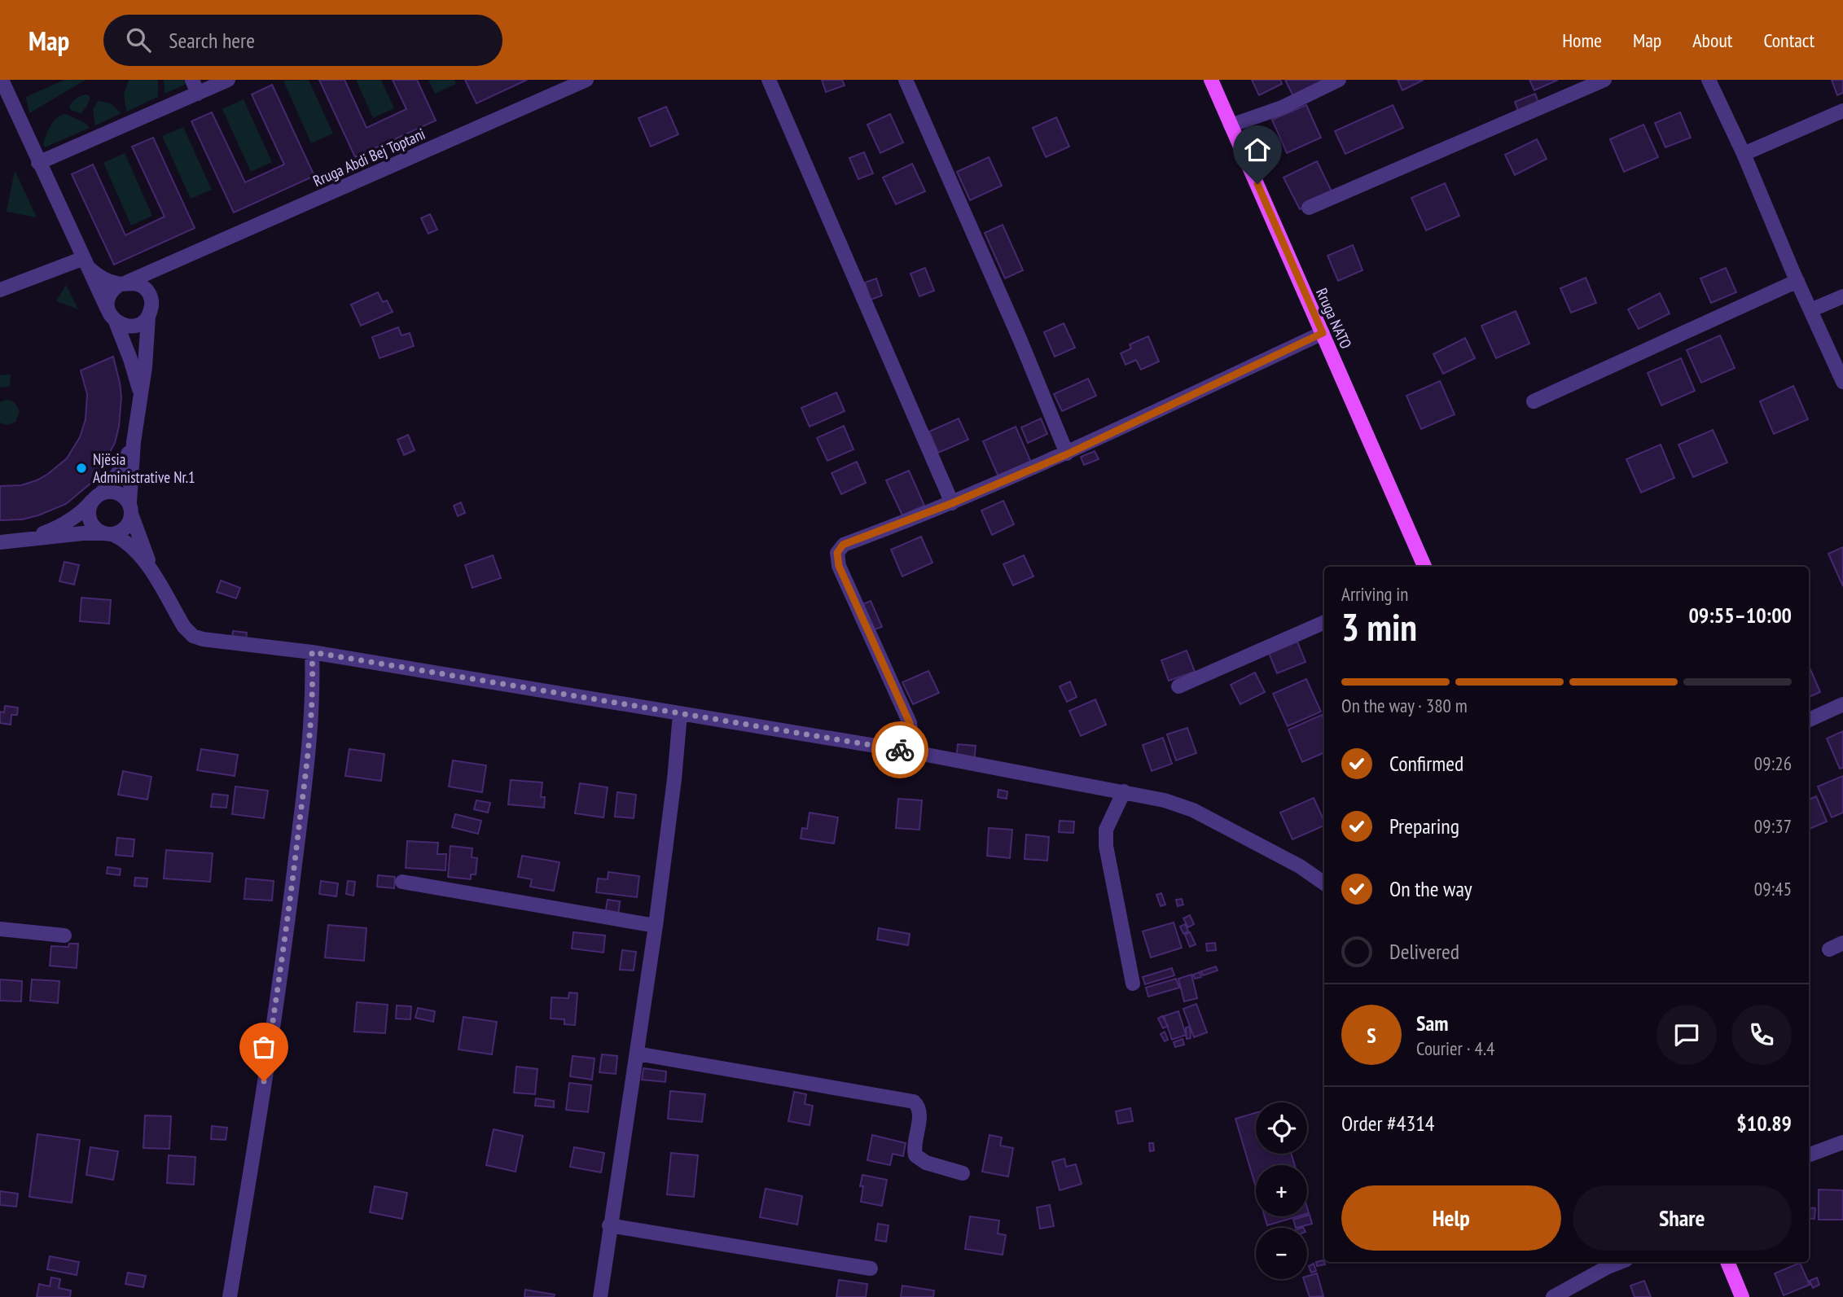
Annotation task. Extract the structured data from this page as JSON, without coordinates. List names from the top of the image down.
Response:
{
  "streets": {
    "main road": ["Rruga NATO"],
    "street": ["Rruga Abdi Bej Toptani"]
  },
  "places": ["Njësia Administrative Nr.1"],
  "page": {
    "header": "Map",
    "search": "Search here",
    "nav": [
      "Home",
      "Map",
      "About",
      "Contact"
    ],
    "heading": ["3 min", "Arriving in", "09:55–10:00"],
    "panel": [
      "Sam",
      "Courier · 4.4",
      "Order #4314",
      "$10.89"
    ],
    "bar": "On the way · 380 m",
    "list": [
      ["Confirmed", "09:26"],
      ["Preparing", "09:37"],
      ["On the way", "09:45"],
      "Delivered"
    ],
    "round": "S",
    "map_buttons": ["+", "−"],
    "buttons": ["Help", "Share"]
  }
}
